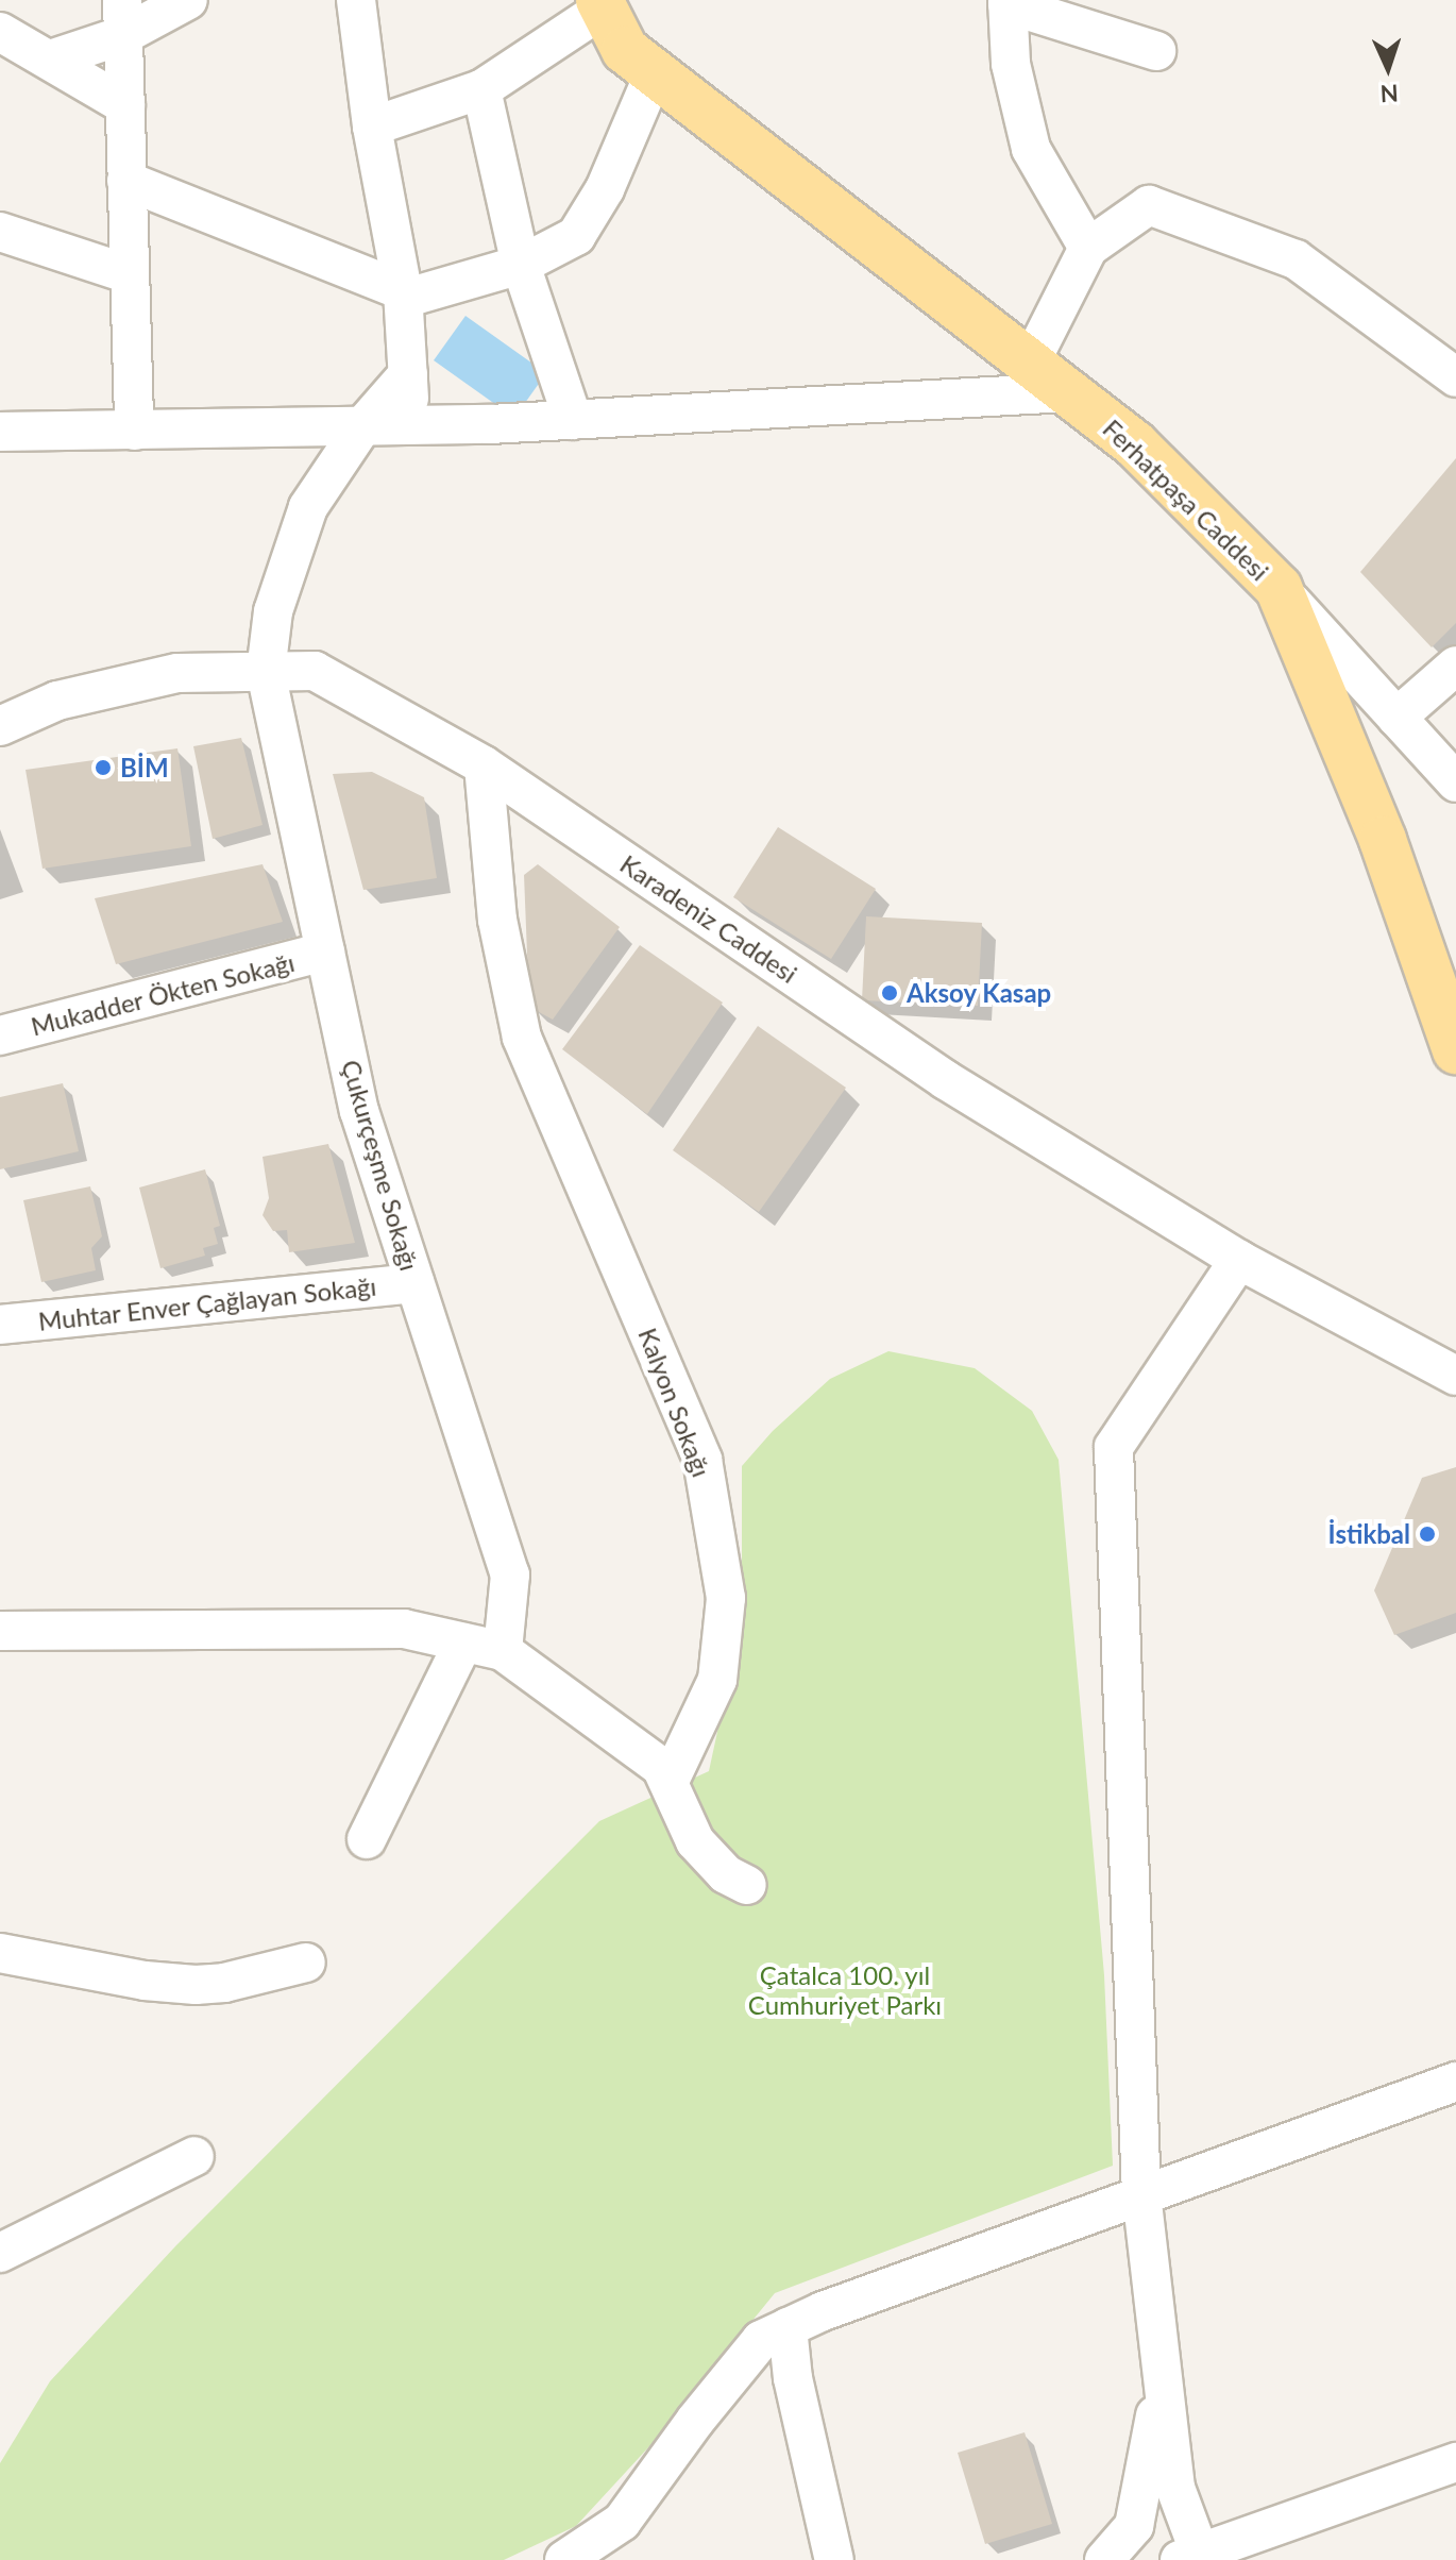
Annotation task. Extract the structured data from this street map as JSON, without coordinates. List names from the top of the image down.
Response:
{
  "streets": {
    "main road": ["Ferhatpaşa Caddesi"],
    "street": [
      "Karadeniz Caddesi",
      "Mukadder Ökten Sokağı",
      "Çukurçeşme Sokağı",
      "Muhtar Enver Çağlayan Sokağı",
      "Kalyon Sokağı"
    ]
  },
  "crossings": [
    ["Karadeniz Caddesi", "Çukurçeşme Sokağı"],
    ["Karadeniz Caddesi", "Kalyon Sokağı"],
    ["Mukadder Ökten Sokağı", "Çukurçeşme Sokağı"],
    ["Çukurçeşme Sokağı", "Muhtar Enver Çağlayan Sokağı"]
  ],
  "parks": ["Çatalca 100. yıl Cumhuriyet Parkı"],
  "places": ["BİM", "Aksoy Kasap", "İstikbal"],
  "north": "bottom"
}
